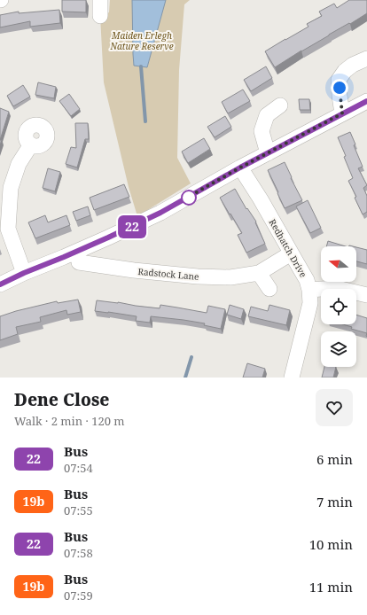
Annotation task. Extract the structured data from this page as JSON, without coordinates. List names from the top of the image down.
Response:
{
  "streets": {
    "street": ["Redhatch Drive", "Radstock Lane"]
  },
  "crossings": [
    ["Redhatch Drive", "Radstock Lane"]
  ],
  "parks": ["Maiden Erlegh Nature Reserve"],
  "lines": ["bus line 22"],
  "north": "left",
  "page": {
    "on_map": "22",
    "heading": ["Dene Close", "Walk · 2 min · 120 m"],
    "list": [
      {
        "mark": "22",
        "name": "Bus",
        "note": "07:54",
        "value": "6 min"
      },
      {
        "mark": "19b",
        "name": "Bus",
        "note": "07:55",
        "value": "7 min"
      },
      {
        "mark": "22",
        "name": "Bus",
        "note": "07:58",
        "value": "10 min"
      },
      {
        "mark": "19b",
        "name": "Bus",
        "note": "07:59",
        "value": "11 min"
      }
    ]
  }
}
